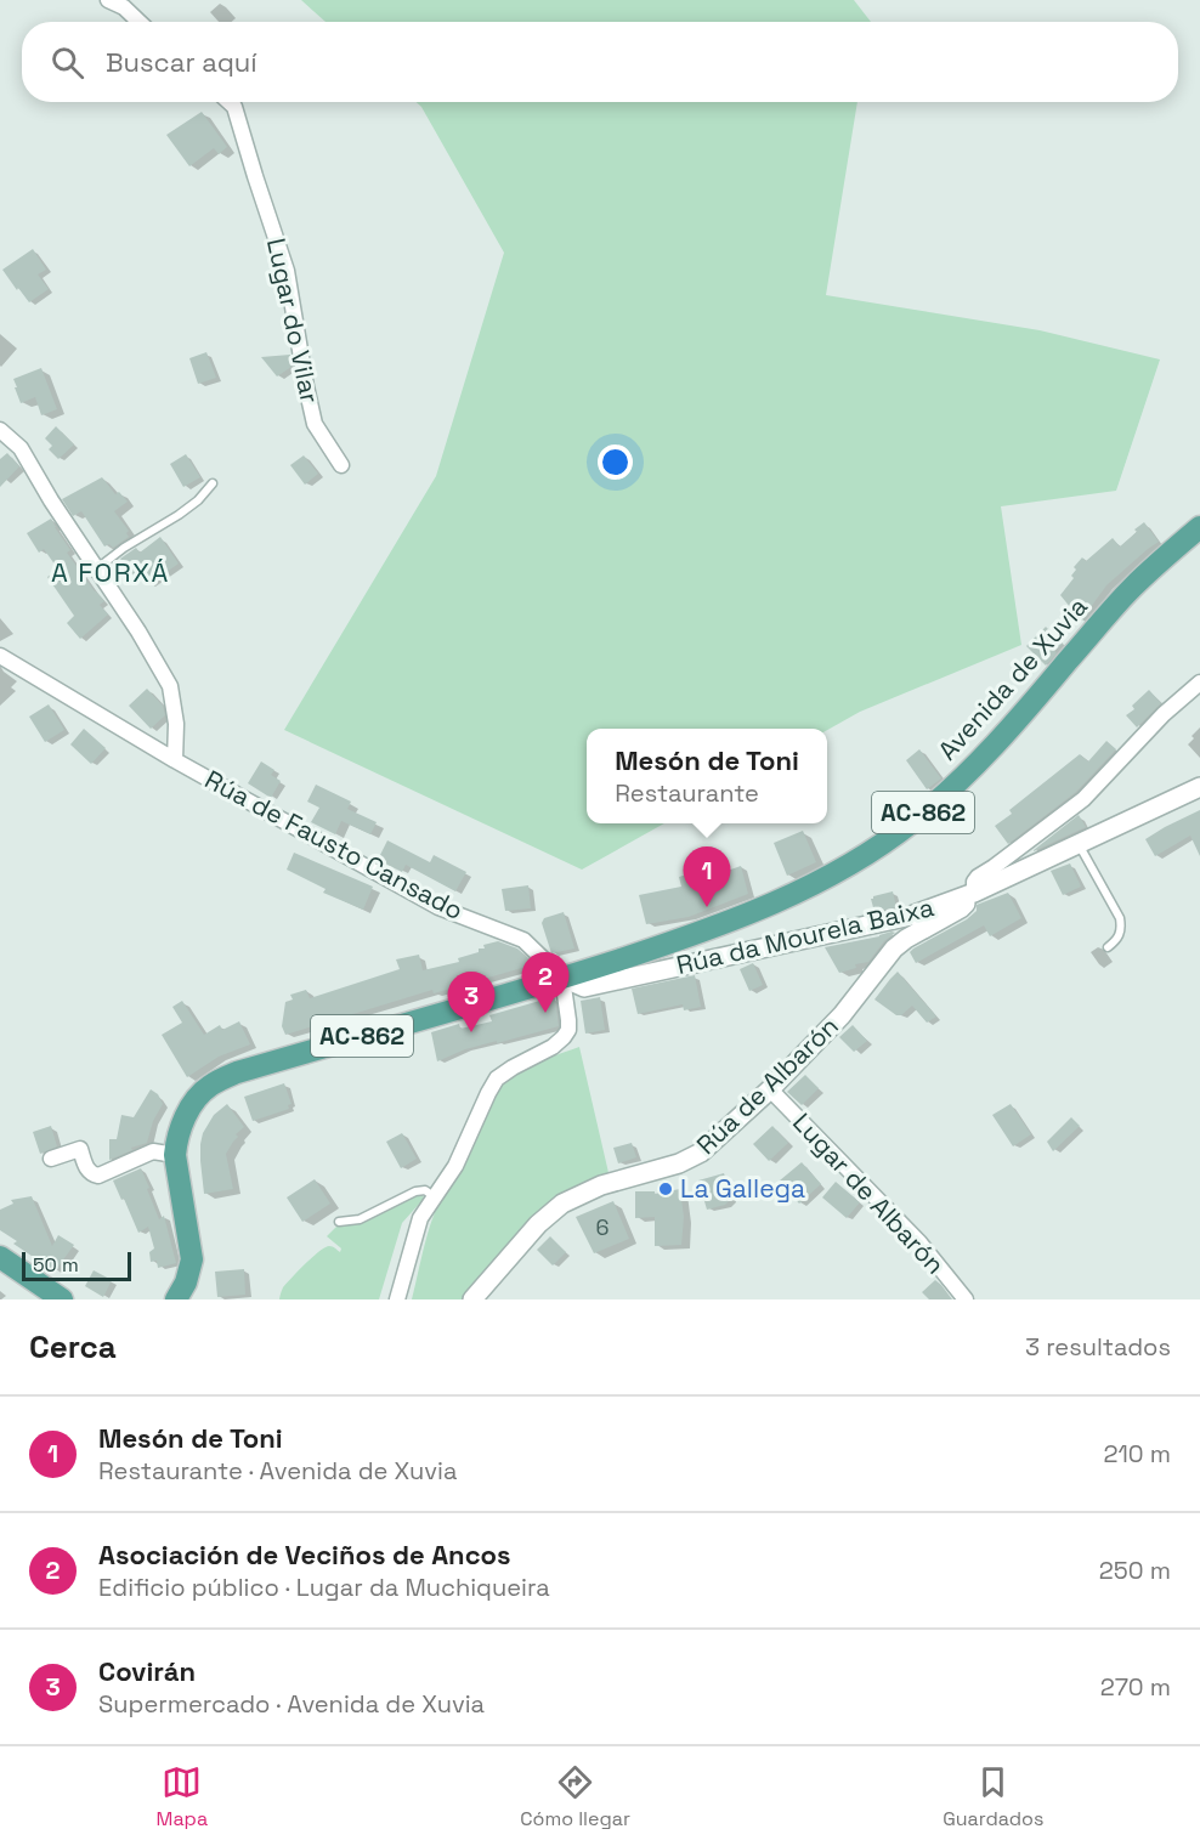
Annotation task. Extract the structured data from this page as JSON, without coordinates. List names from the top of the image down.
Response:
{
  "streets": {
    "main road": ["Avenida de Xuvia", "AC-862"],
    "street": [
      "Lugar do Vilar",
      "Rúa de Fausto Cansado",
      "Rúa da Mourela Baixa",
      "Rúa de Albarón",
      "Lugar de Albarón"
    ]
  },
  "crossings": [
    ["Avenida de Xuvia", "Rúa de Fausto Cansado"],
    ["Avenida de Xuvia", "Rúa da Mourela Baixa"],
    ["Rúa de Fausto Cansado", "Rúa da Mourela Baixa"],
    ["Rúa da Mourela Baixa", "Rúa de Albarón"],
    ["Rúa de Albarón", "Lugar de Albarón"]
  ],
  "districts": ["A FORXÁ"],
  "places": ["La Gallega"],
  "house_numbers": ["6"],
  "scale_bar": "50 m",
  "page": {
    "search": "Buscar aquí",
    "popup": ["Mesón de Toni", "Restaurante"],
    "pins": ["1", "2", "3"],
    "scale": "50 m",
    "heading": ["Cerca", "3 resultados"],
    "list": [
      {
        "mark": "1",
        "name": "Mesón de Toni",
        "note": "Restaurante · Avenida de Xuvia",
        "value": "210 m"
      },
      {
        "mark": "2",
        "name": "Asociación de Veciños de Ancos",
        "note": "Edificio público · Lugar da Muchiqueira",
        "value": "250 m"
      },
      {
        "mark": "3",
        "name": "Covirán",
        "note": "Supermercado · Avenida de Xuvia",
        "value": "270 m"
      }
    ],
    "nav": ["Mapa", "Cómo llegar", "Guardados"]
  }
}
